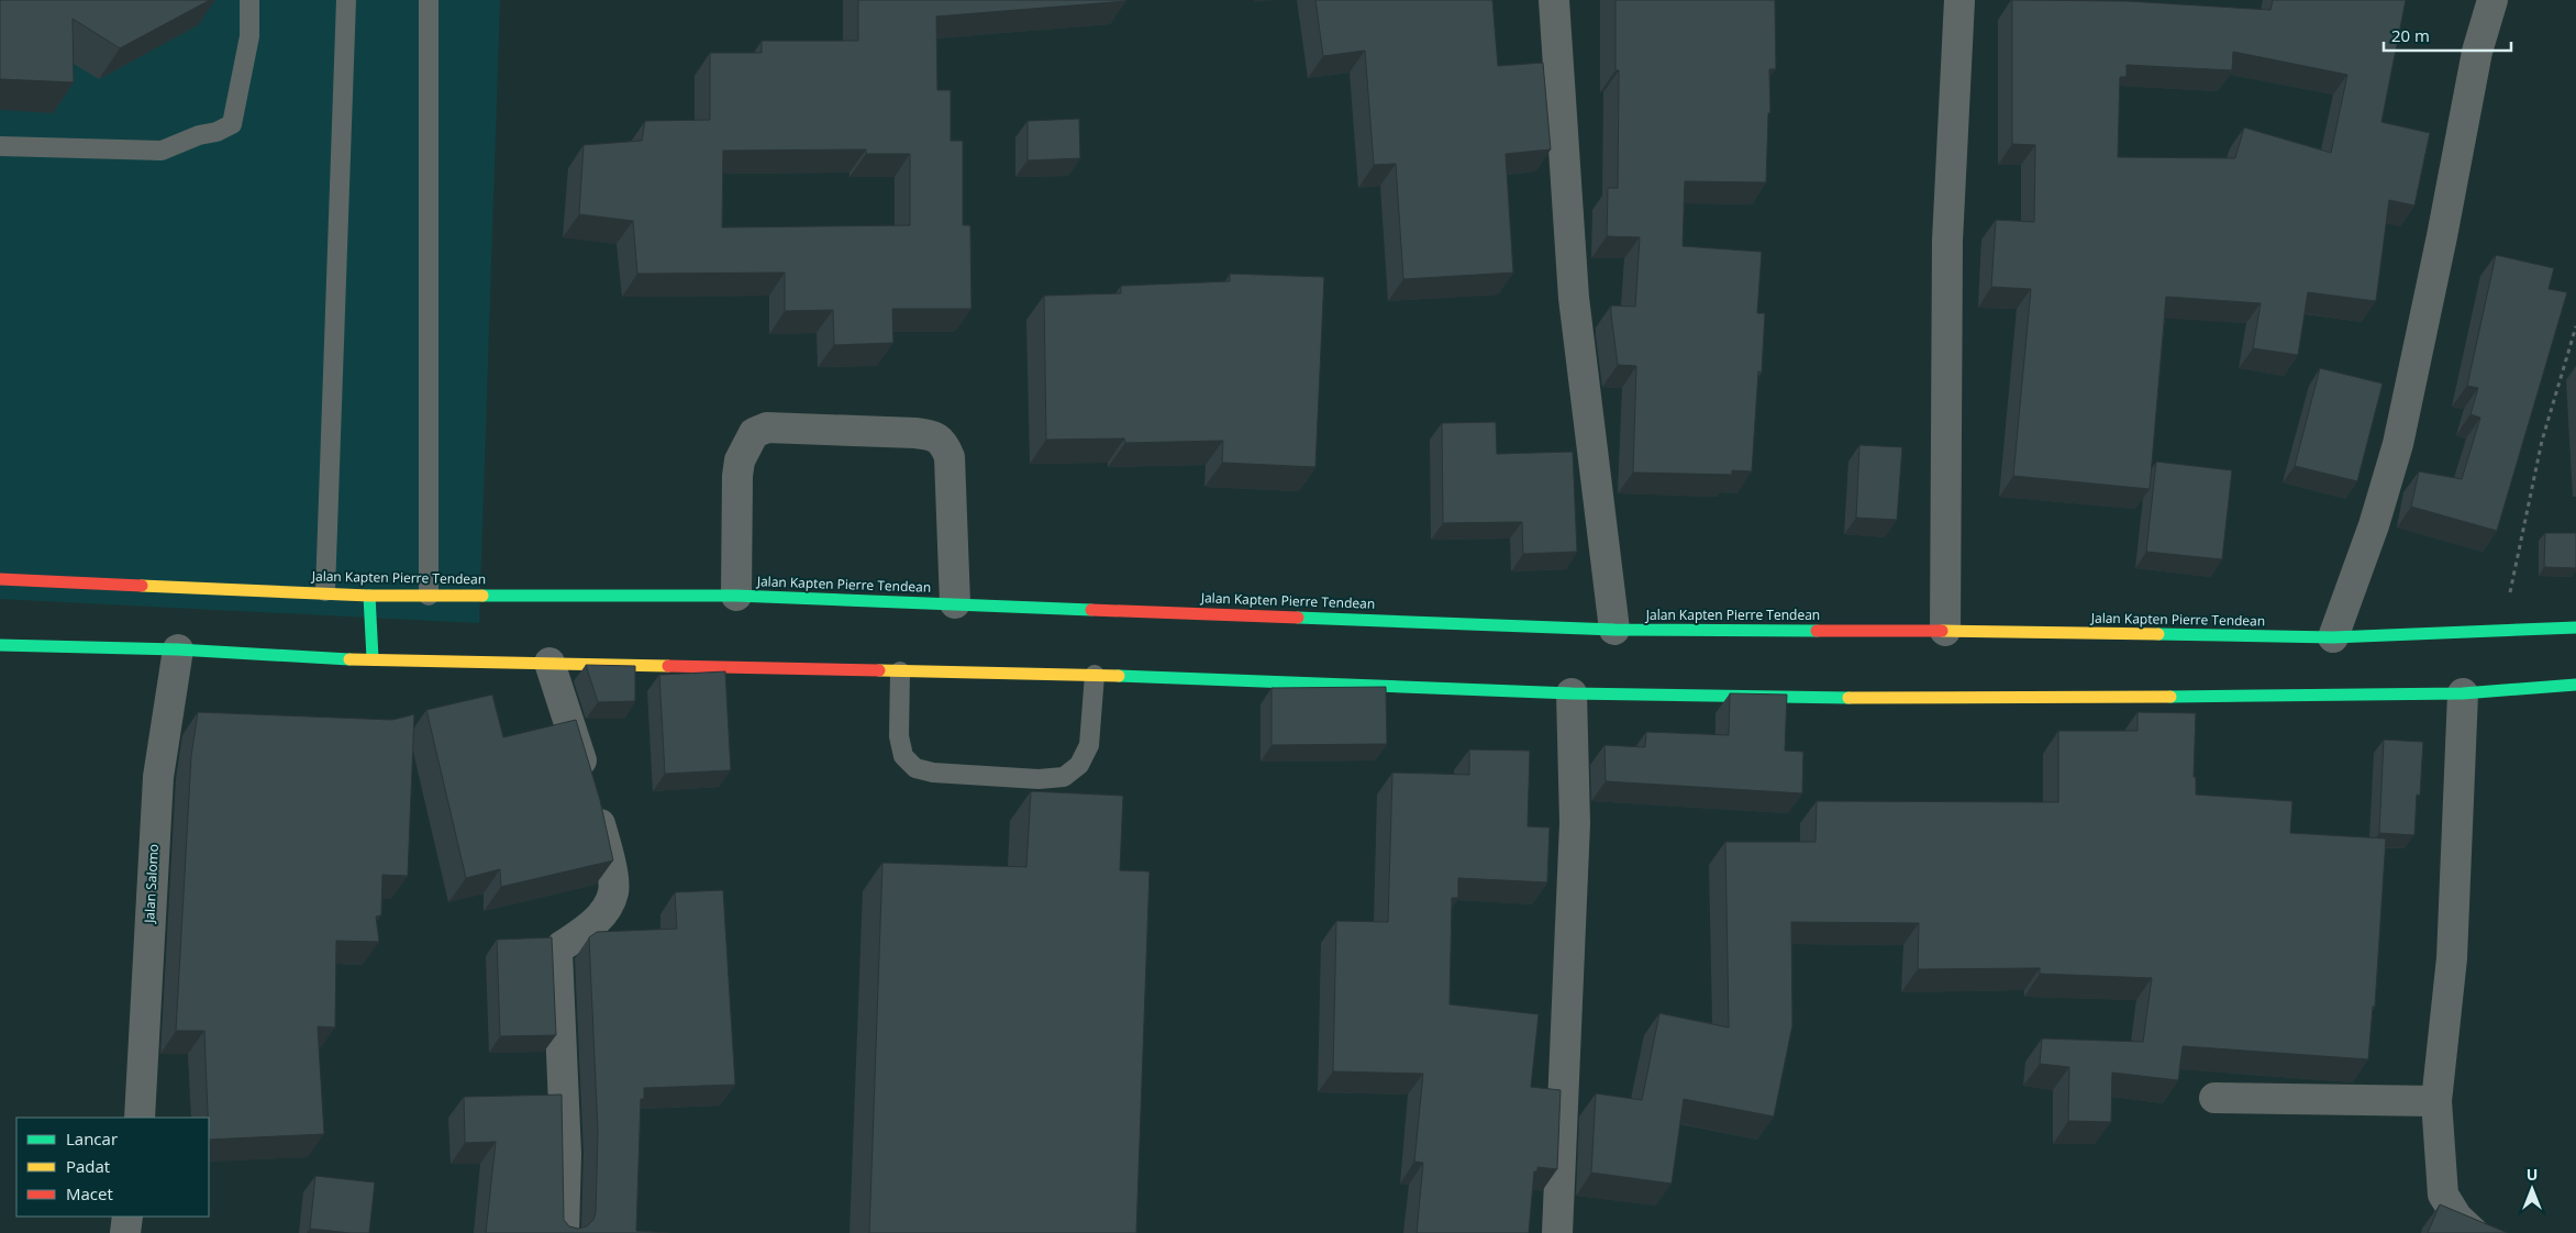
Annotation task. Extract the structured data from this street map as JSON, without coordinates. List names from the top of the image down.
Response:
{
  "streets": {
    "highway": ["Jalan Kapten Pierre Tendean"],
    "street": ["Jalan Salomo"]
  },
  "legend": ["Lancar", "Padat", "Macet"],
  "scale_bar": "20 m",
  "north": "top"
}
